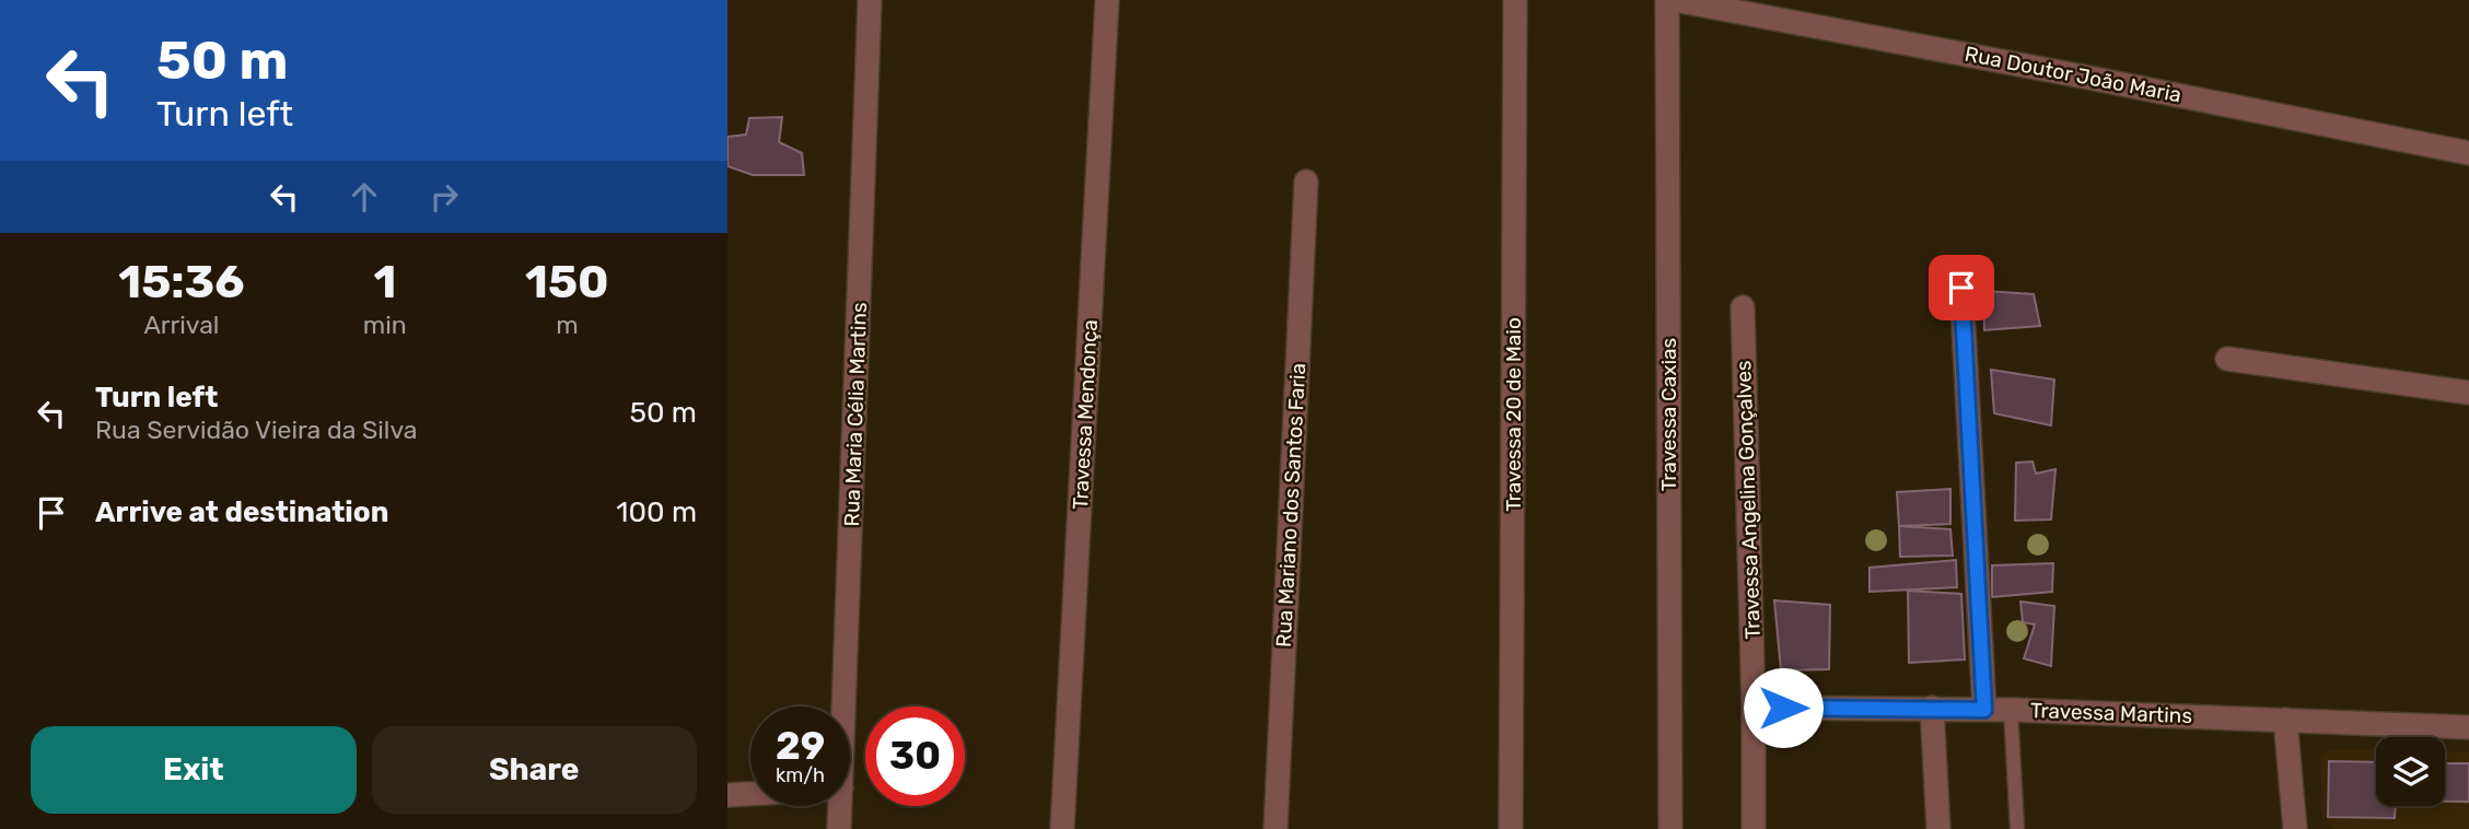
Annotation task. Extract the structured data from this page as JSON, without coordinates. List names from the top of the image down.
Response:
{
  "streets": {
    "street": [
      "Rua Doutor João Maria",
      "Rua Maria Célia Martins",
      "Travessa Mendonça",
      "Travessa 20 de Maio",
      "Travessa Caxias",
      "Travessa Angelina Gonçalves",
      "Rua Mariano dos Santos Faria",
      "Travessa Martins"
    ]
  },
  "crossings": [
    ["Travessa Angelina Gonçalves", "Travessa Martins"]
  ],
  "page": {
    "turn": ["50 m", "Turn left"],
    "eta": [
      "15:36",
      "Arrival",
      "1",
      "min",
      "150",
      "m"
    ],
    "list": [
      {
        "name": "Turn left",
        "note": "Rua Servidão Vieira da Silva",
        "value": "50 m"
      },
      {
        "name": "Arrive at destination",
        "value": "100 m"
      }
    ],
    "speed": "29 km/h",
    "limit": "30",
    "buttons": ["Exit", "Share"]
  }
}
